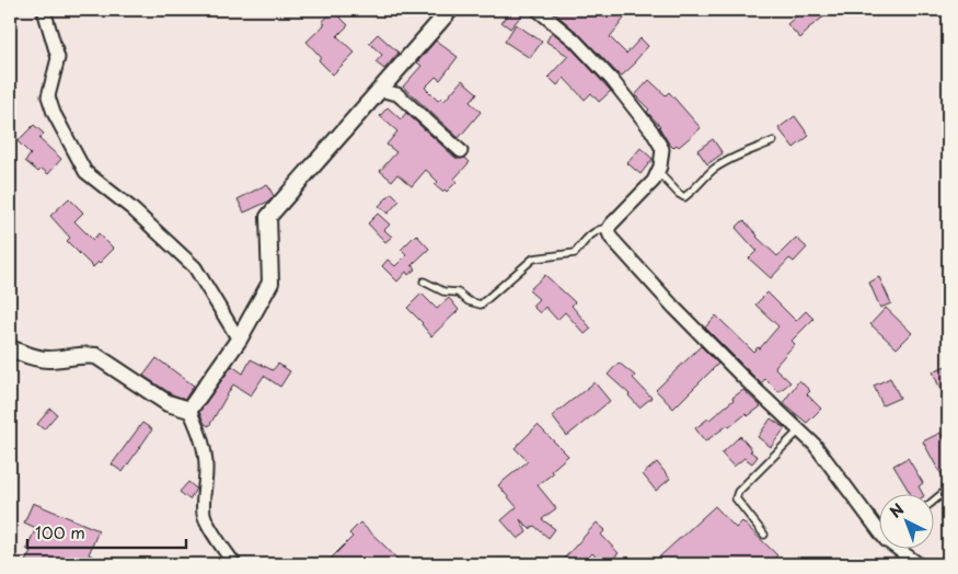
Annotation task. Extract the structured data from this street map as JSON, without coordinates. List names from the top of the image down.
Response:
{
  "scale_bar": "100 m",
  "north": "top left"
}
